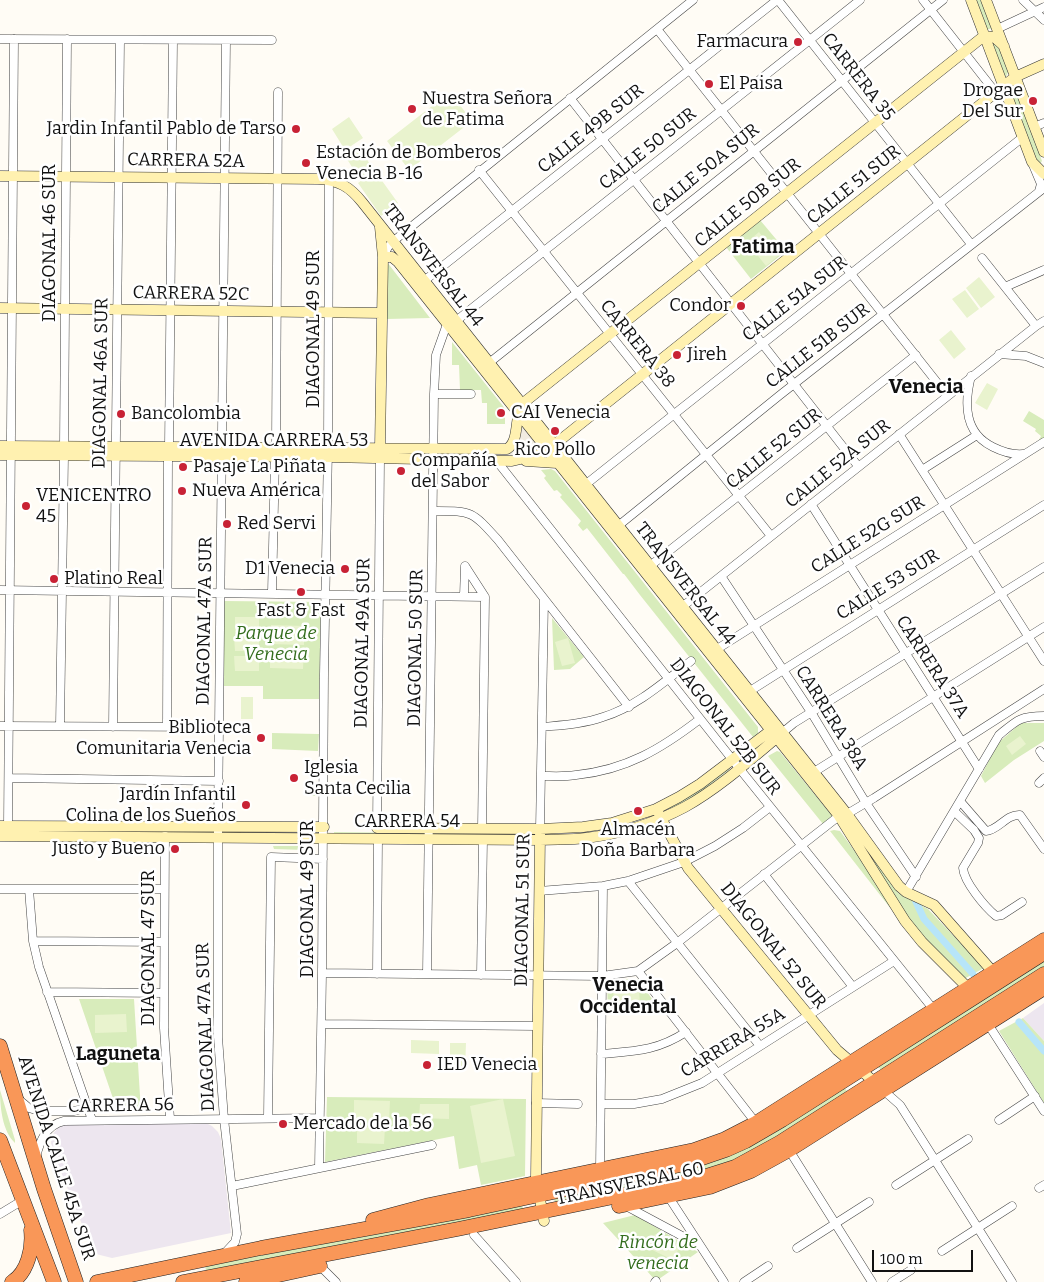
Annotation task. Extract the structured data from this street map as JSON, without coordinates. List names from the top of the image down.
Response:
{
  "streets": {
    "highway": ["AVENIDA CALLE 45A SUR", "TRANSVERSAL 60"],
    "street": [
      "CARRERA 35",
      "CALLE 49B SUR",
      "CALLE 50 SUR",
      "CARRERA 52A",
      "CALLE 50A SUR",
      "CALLE 51 SUR",
      "CALLE 50B SUR",
      "DIAGONAL 46 SUR",
      "TRANSVERSAL 44",
      "CARRERA 52C",
      "CALLE 51A SUR",
      "DIAGONAL 49 SUR",
      "CARRERA 38",
      "CALLE 51B SUR",
      "DIAGONAL 46A SUR",
      "AVENIDA CARRERA 53",
      "CALLE 52 SUR",
      "CALLE 52A SUR",
      "CALLE 52G SUR",
      "CALLE 53 SUR",
      "DIAGONAL 47A SUR",
      "DIAGONAL 49A SUR",
      "DIAGONAL 50 SUR",
      "CARRERA 37A",
      "CARRERA 38A",
      "DIAGONAL 52B SUR",
      "CARRERA 54",
      "DIAGONAL 51 SUR",
      "DIAGONAL 52 SUR",
      "DIAGONAL 47 SUR",
      "CARRERA 55A",
      "CARRERA 56"
    ]
  },
  "crossings": [
    ["CARRERA 35", "CALLE 49B SUR"],
    ["CARRERA 35", "CALLE 50 SUR"],
    ["CARRERA 35", "CALLE 50A SUR"],
    ["CARRERA 35", "CALLE 51 SUR"],
    ["CARRERA 35", "CALLE 50B SUR"],
    ["CARRERA 35", "CALLE 51A SUR"],
    ["CARRERA 35", "CALLE 51B SUR"],
    ["CALLE 49B SUR", "TRANSVERSAL 44"],
    ["CALLE 49B SUR", "CARRERA 38"],
    ["CALLE 50 SUR", "TRANSVERSAL 44"],
    ["CALLE 50 SUR", "CARRERA 38"],
    ["CALLE 50 SUR", "DIAGONAL 50 SUR"],
    ["CARRERA 52A", "DIAGONAL 46 SUR"],
    ["CARRERA 52A", "TRANSVERSAL 44"],
    ["CARRERA 52A", "DIAGONAL 49 SUR"],
    ["CARRERA 52A", "DIAGONAL 46A SUR"],
    ["CARRERA 52A", "DIAGONAL 47A SUR"],
    ["CALLE 50A SUR", "TRANSVERSAL 44"],
    ["CALLE 50A SUR", "CARRERA 38"],
    ["CALLE 51 SUR", "TRANSVERSAL 44"],
    ["CALLE 51 SUR", "CARRERA 38"],
    ["CALLE 51 SUR", "AVENIDA CARRERA 53"],
    ["CALLE 50B SUR", "TRANSVERSAL 44"],
    ["CALLE 50B SUR", "CARRERA 38"],
    ["CALLE 50B SUR", "AVENIDA CARRERA 53"],
    ["DIAGONAL 46 SUR", "CARRERA 52C"],
    ["DIAGONAL 46 SUR", "AVENIDA CARRERA 53"],
    ["TRANSVERSAL 44", "CALLE 51A SUR"],
    ["TRANSVERSAL 44", "CALLE 51B SUR"],
    ["TRANSVERSAL 44", "AVENIDA CARRERA 53"],
    ["TRANSVERSAL 44", "CALLE 52 SUR"],
    ["TRANSVERSAL 44", "CALLE 52A SUR"],
    ["TRANSVERSAL 44", "CALLE 52G SUR"],
    ["TRANSVERSAL 44", "CALLE 53 SUR"],
    ["TRANSVERSAL 44", "DIAGONAL 49A SUR"],
    ["TRANSVERSAL 44", "DIAGONAL 50 SUR"],
    ["TRANSVERSAL 44", "CARRERA 54"],
    ["TRANSVERSAL 44", "TRANSVERSAL 60"],
    ["CARRERA 52C", "DIAGONAL 49 SUR"],
    ["CARRERA 52C", "DIAGONAL 46A SUR"],
    ["CARRERA 52C", "DIAGONAL 47A SUR"],
    ["CARRERA 52C", "DIAGONAL 49A SUR"],
    ["CALLE 51A SUR", "CARRERA 38"],
    ["DIAGONAL 49 SUR", "AVENIDA CARRERA 53"],
    ["DIAGONAL 49 SUR", "CARRERA 54"],
    ["DIAGONAL 49 SUR", "CARRERA 56"],
    ["CARRERA 38", "CALLE 51B SUR"],
    ["CARRERA 38", "CALLE 52 SUR"],
    ["CARRERA 38", "CALLE 52A SUR"],
    ["DIAGONAL 46A SUR", "AVENIDA CARRERA 53"],
    ["AVENIDA CARRERA 53", "DIAGONAL 47A SUR"],
    ["AVENIDA CARRERA 53", "DIAGONAL 49A SUR"],
    ["AVENIDA CARRERA 53", "DIAGONAL 50 SUR"],
    ["AVENIDA CARRERA 53", "DIAGONAL 52B SUR"],
    ["CALLE 52A SUR", "CARRERA 37A"],
    ["CALLE 52A SUR", "CARRERA 38A"],
    ["CALLE 52G SUR", "CARRERA 37A"],
    ["CALLE 52G SUR", "CARRERA 38A"],
    ["CALLE 53 SUR", "CARRERA 37A"],
    ["CALLE 53 SUR", "CARRERA 38A"],
    ["DIAGONAL 47A SUR", "CARRERA 54"],
    ["DIAGONAL 47A SUR", "CARRERA 56"],
    ["DIAGONAL 47A SUR", "TRANSVERSAL 60"],
    ["DIAGONAL 49A SUR", "CARRERA 54"],
    ["DIAGONAL 50 SUR", "CARRERA 54"],
    ["DIAGONAL 52B SUR", "CARRERA 54"],
    ["DIAGONAL 52B SUR", "CARRERA 55A"],
    ["DIAGONAL 52B SUR", "TRANSVERSAL 60"],
    ["CARRERA 54", "DIAGONAL 51 SUR"],
    ["CARRERA 54", "DIAGONAL 52 SUR"],
    ["CARRERA 54", "DIAGONAL 47 SUR"],
    ["DIAGONAL 51 SUR", "TRANSVERSAL 60"],
    ["DIAGONAL 52 SUR", "CARRERA 55A"],
    ["DIAGONAL 52 SUR", "TRANSVERSAL 60"],
    ["DIAGONAL 47 SUR", "CARRERA 56"],
    ["CARRERA 56", "AVENIDA CALLE 45A SUR"]
  ],
  "districts": [
    "Fatima",
    "Venecia",
    "Venecia Occidental",
    "Laguneta"
  ],
  "parks": ["Parque de Venecia", "Rincón de venecia"],
  "places": [
    "Farmacura",
    "El Paisa",
    "Drogae Del Sur",
    "Nuestra Señora de Fatima",
    "Jardin Infantil Pablo de Tarso",
    "Estación de Bomberos Venecia B-16",
    "Condor",
    "Jireh",
    "CAI Venecia",
    "Bancolombia",
    "Rico Pollo",
    "Pasaje La Piñata",
    "Compañía del Sabor",
    "Nueva América",
    "VENICENTRO 45",
    "Red Servi",
    "D1 Venecia",
    "Platino Real",
    "Fast & Fast",
    "Biblioteca Comunitaria Venecia",
    "Iglesia Santa Cecilia",
    "Jardín Infantil Colina de los Sueños",
    "Almacén Doña Barbara",
    "Justo y Bueno",
    "IED Venecia",
    "Mercado de la 56"
  ],
  "scale_bar": "100 m"
}
